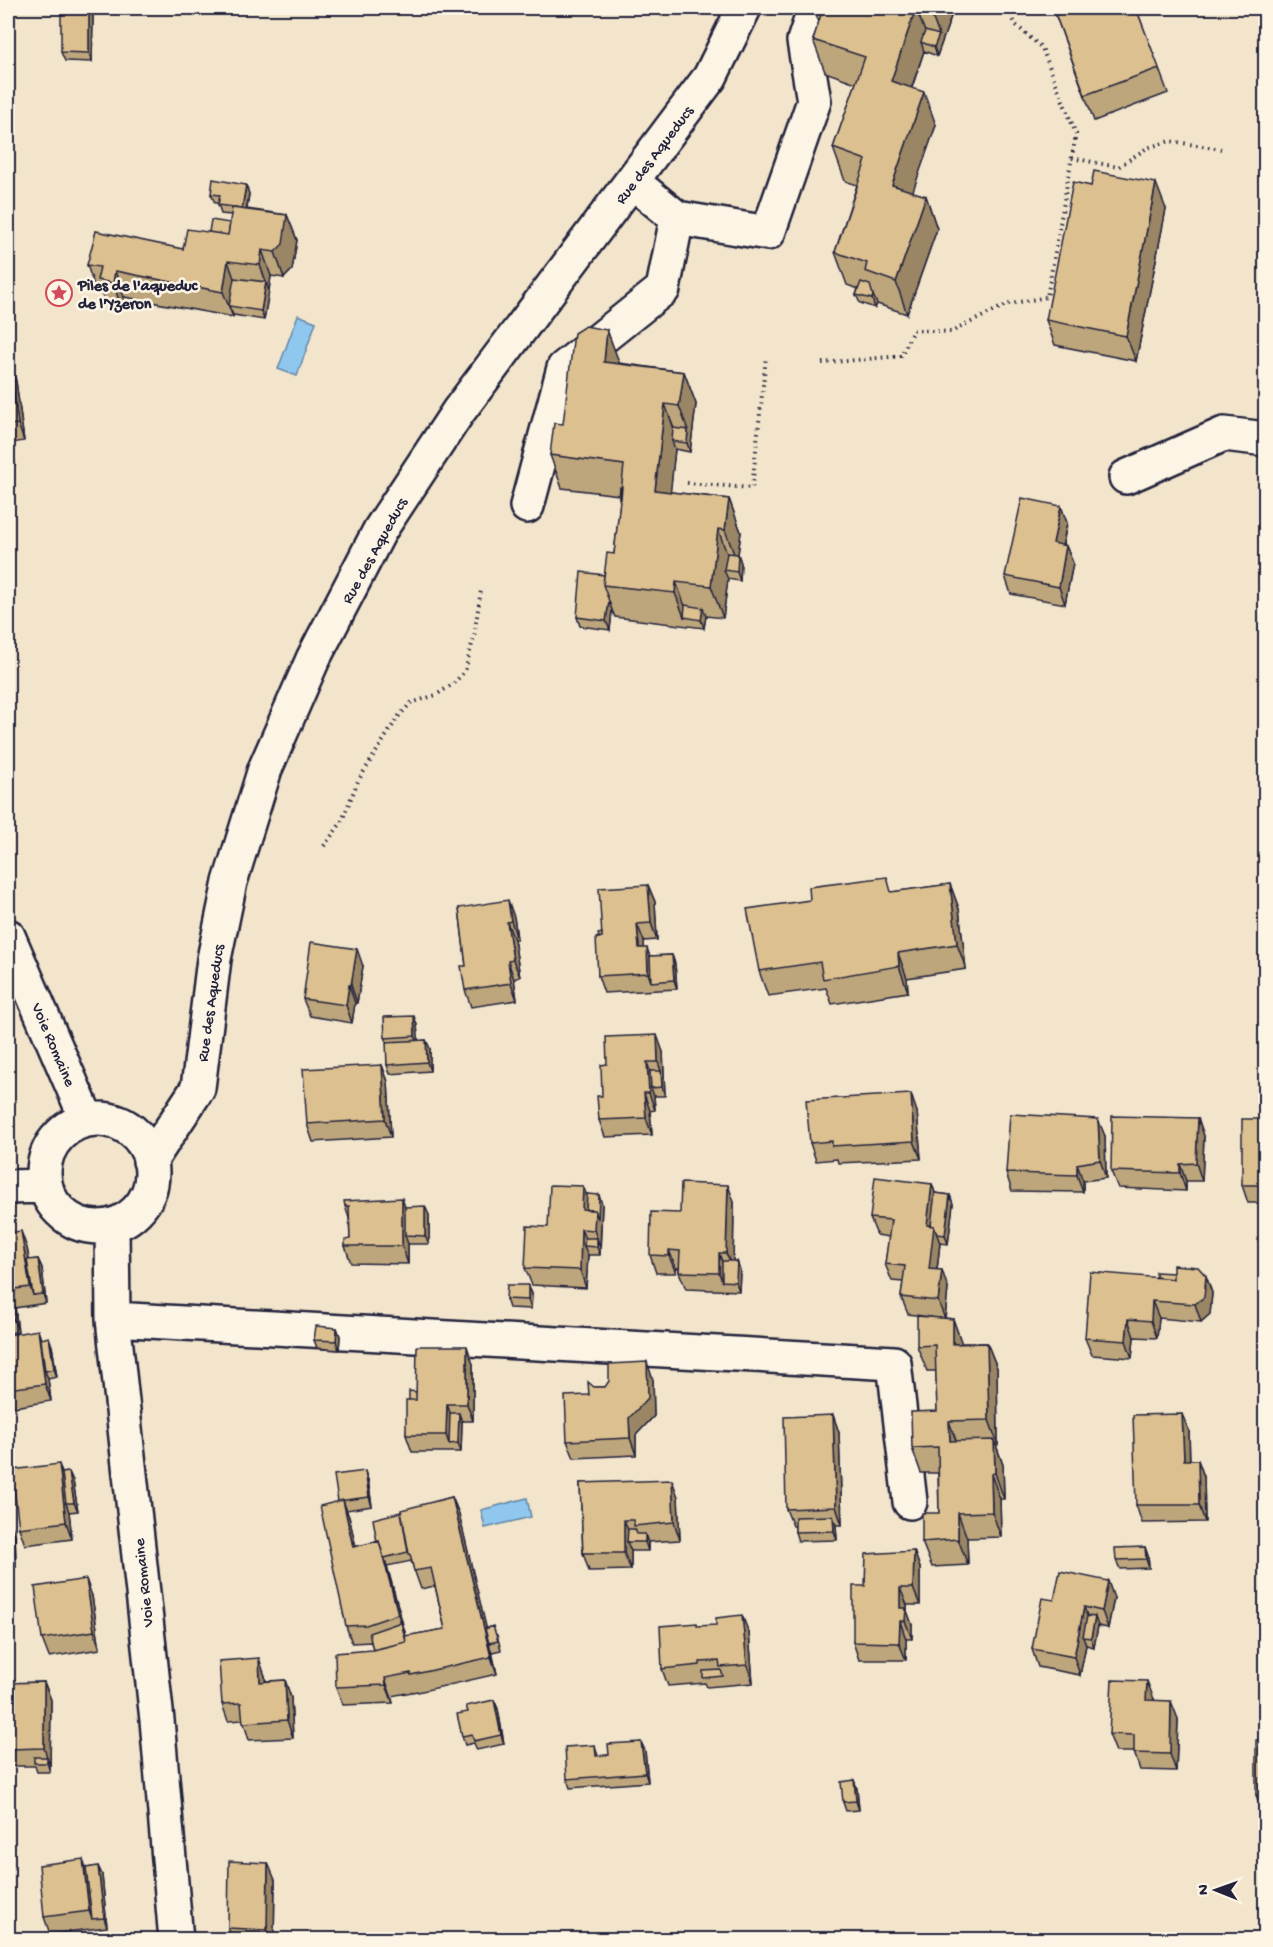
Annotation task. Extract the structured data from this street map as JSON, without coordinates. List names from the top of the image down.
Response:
{
  "streets": {
    "street": ["Rue des Aqueducs", "Voie Romaine"]
  },
  "crossings": [
    ["Rue des Aqueducs", "Voie Romaine"]
  ],
  "places": {
    "place": ["Piles de l'aqueduc de l'Yzeron"]
  },
  "north": "left"
}
